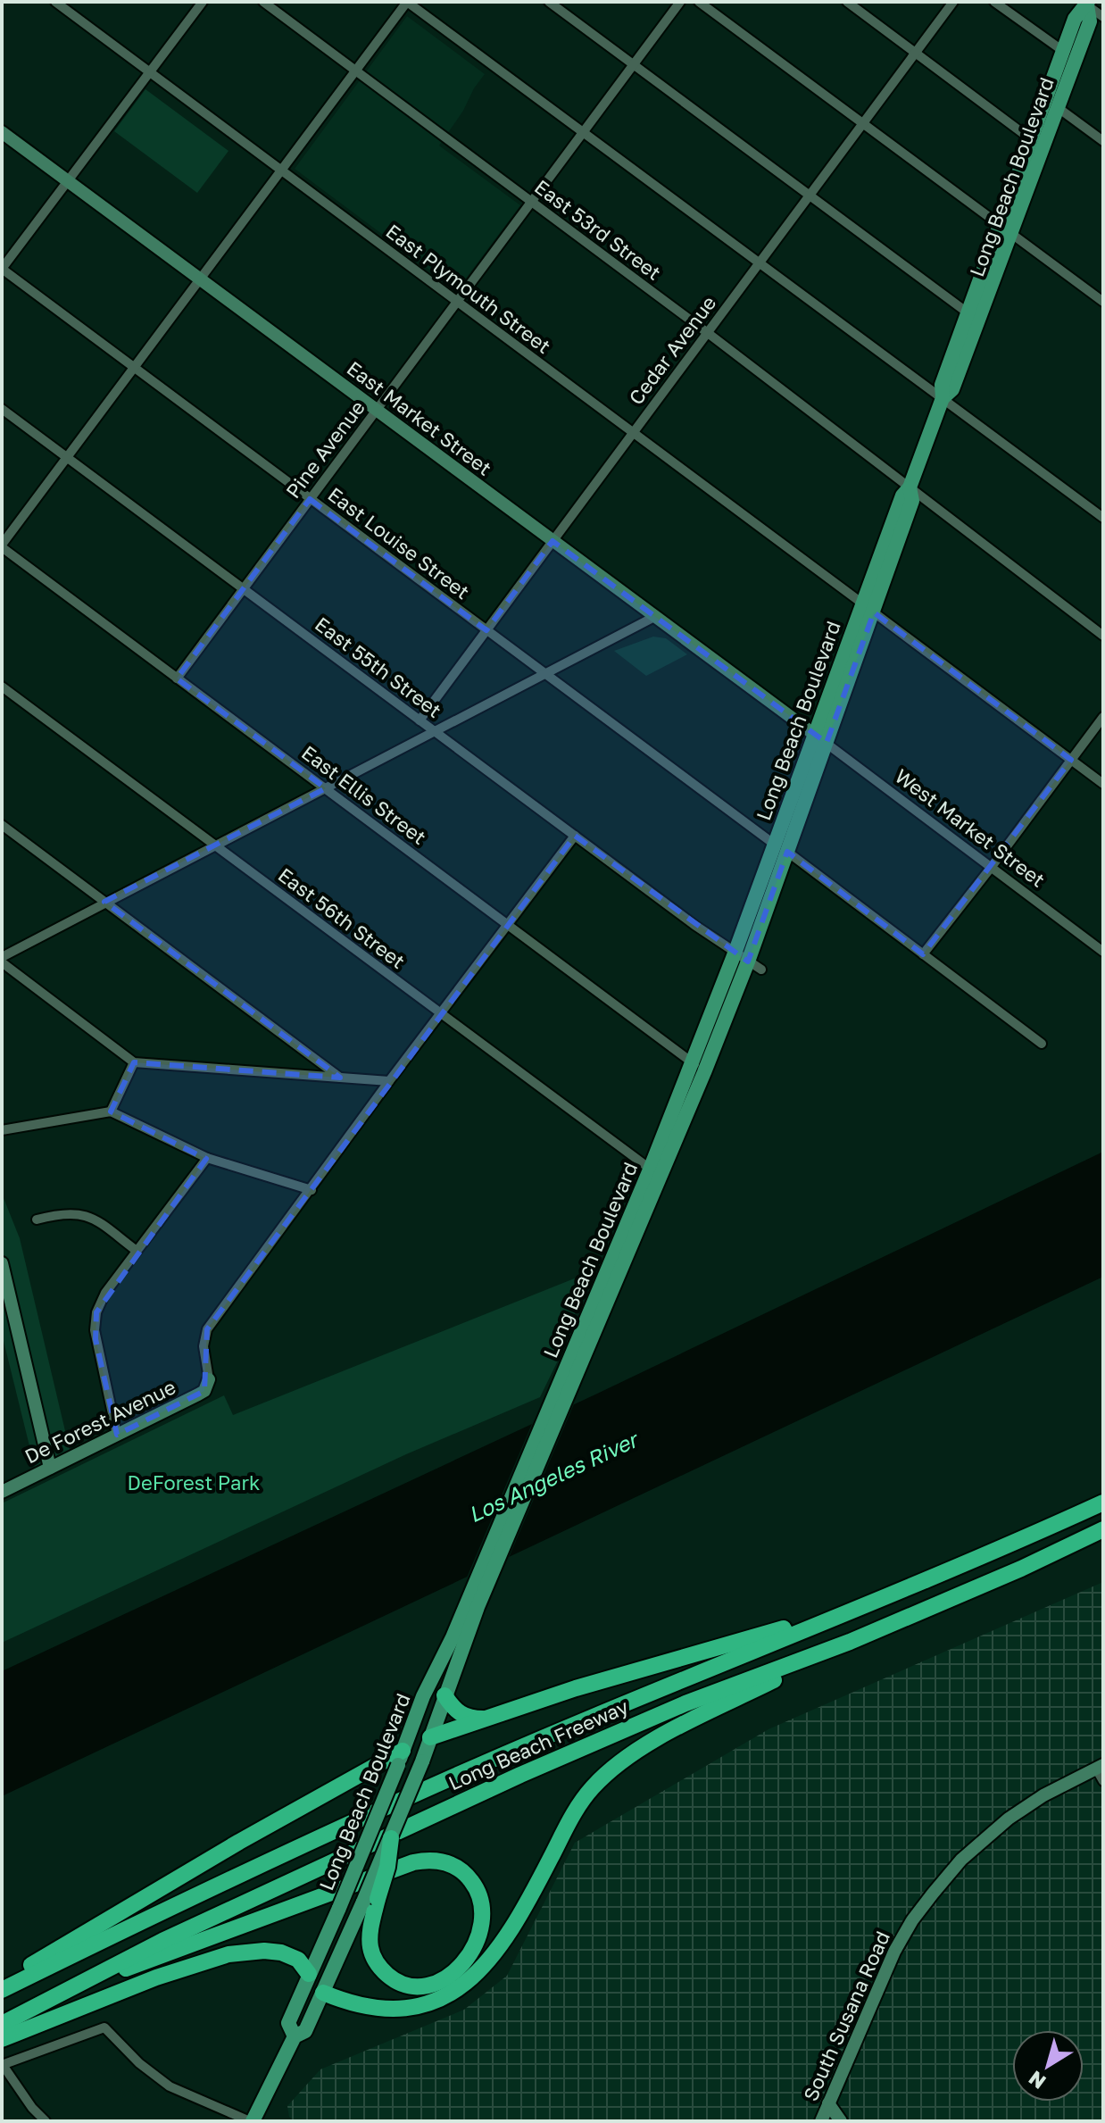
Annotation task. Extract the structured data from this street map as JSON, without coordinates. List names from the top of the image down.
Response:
{
  "streets": {
    "highway": ["Long Beach Freeway"],
    "main road": ["Long Beach Boulevard"],
    "street": [
      "East 53rd Street",
      "East Plymouth Street",
      "Cedar Avenue",
      "East Market Street",
      "Pine Avenue",
      "East Louise Street",
      "East 55th Street",
      "East Ellis Street",
      "West Market Street",
      "East 56th Street",
      "De Forest Avenue",
      "South Susana Road"
    ]
  },
  "crossings": [
    ["Long Beach Boulevard", "East 53rd Street"],
    ["Long Beach Boulevard", "East Plymouth Street"],
    ["Long Beach Boulevard", "East Market Street"],
    ["Long Beach Boulevard", "East Louise Street"],
    ["Long Beach Boulevard", "East 55th Street"],
    ["Long Beach Boulevard", "East Ellis Street"],
    ["Long Beach Boulevard", "West Market Street"],
    ["Long Beach Boulevard", "East 56th Street"],
    ["East 53rd Street", "Cedar Avenue"],
    ["East 53rd Street", "Pine Avenue"],
    ["East Plymouth Street", "Cedar Avenue"],
    ["East Plymouth Street", "Pine Avenue"],
    ["Cedar Avenue", "East Market Street"],
    ["Cedar Avenue", "East Louise Street"],
    ["Cedar Avenue", "East 55th Street"],
    ["East Market Street", "Pine Avenue"],
    ["East Market Street", "West Market Street"],
    ["Pine Avenue", "East Louise Street"],
    ["Pine Avenue", "East 55th Street"],
    ["Pine Avenue", "East Ellis Street"]
  ],
  "water": ["Los Angeles River"],
  "parks": ["DeForest Park"],
  "north": "bottom left"
}
